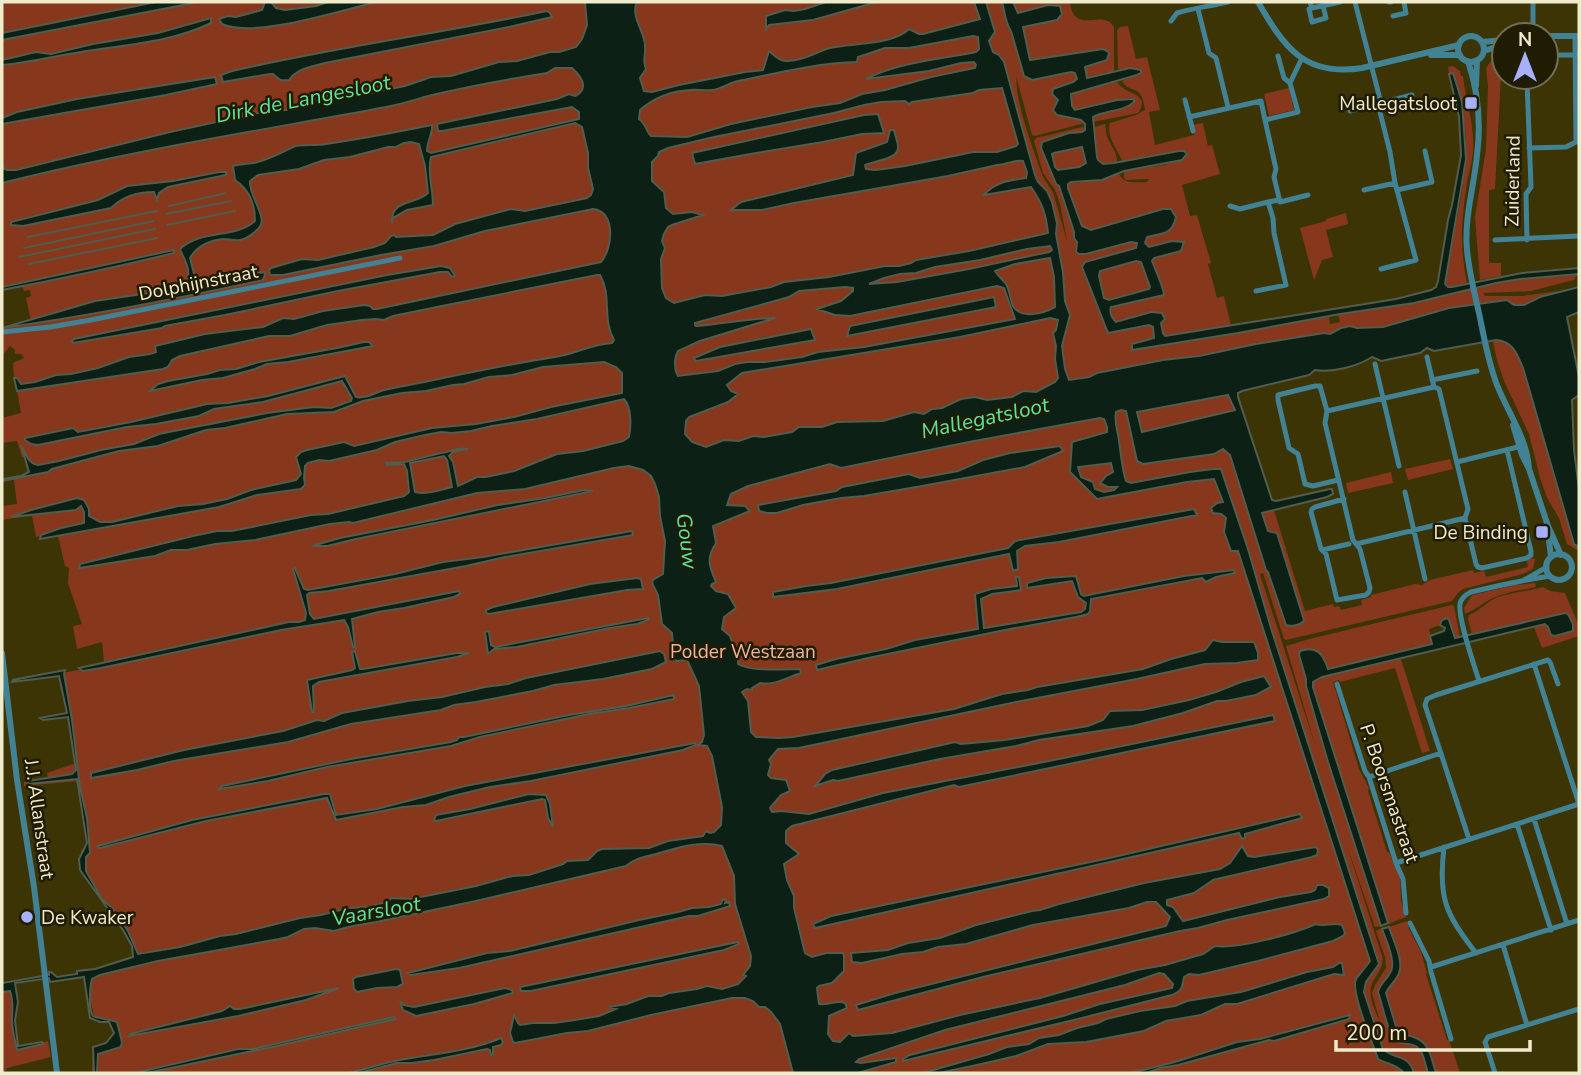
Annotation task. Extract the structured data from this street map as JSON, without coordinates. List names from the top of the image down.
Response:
{
  "streets": {
    "street": [
      "Zuiderland",
      "Dolphijnstraat",
      "P. Boorsmastraat",
      "J.J. Allanstraat"
    ]
  },
  "water": [
    "Dirk de Langesloot",
    "Mallegatsloot",
    "Gouw",
    "Vaarsloot"
  ],
  "parks": ["Polder Westzaan"],
  "places": {
    "transit": ["Mallegatsloot", "De Binding"],
    "other": ["De Kwaker"]
  },
  "scale_bar": "200 m",
  "north": "top"
}
